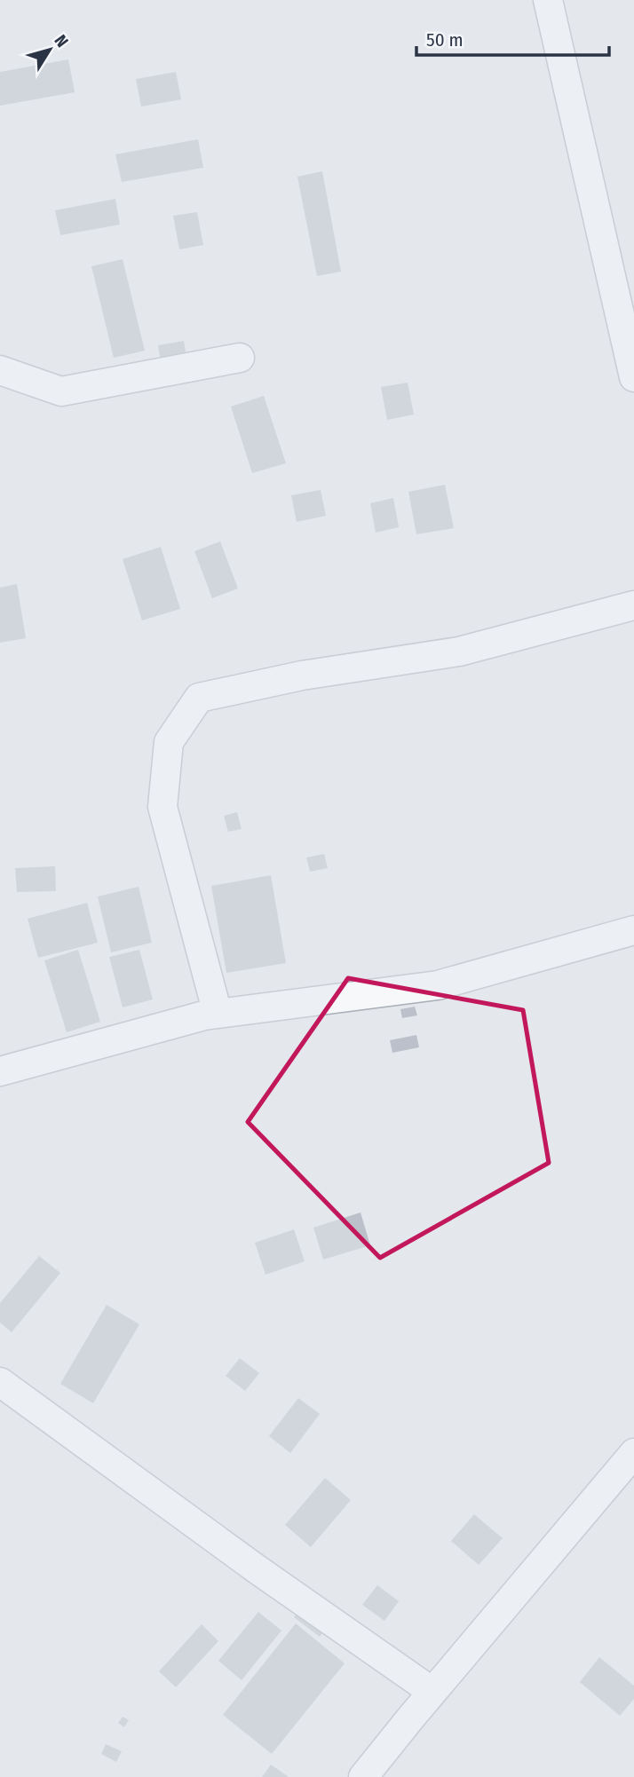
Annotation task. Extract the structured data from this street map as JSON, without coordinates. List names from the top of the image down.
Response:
{
  "scale_bar": "50 m",
  "north": "top right"
}
